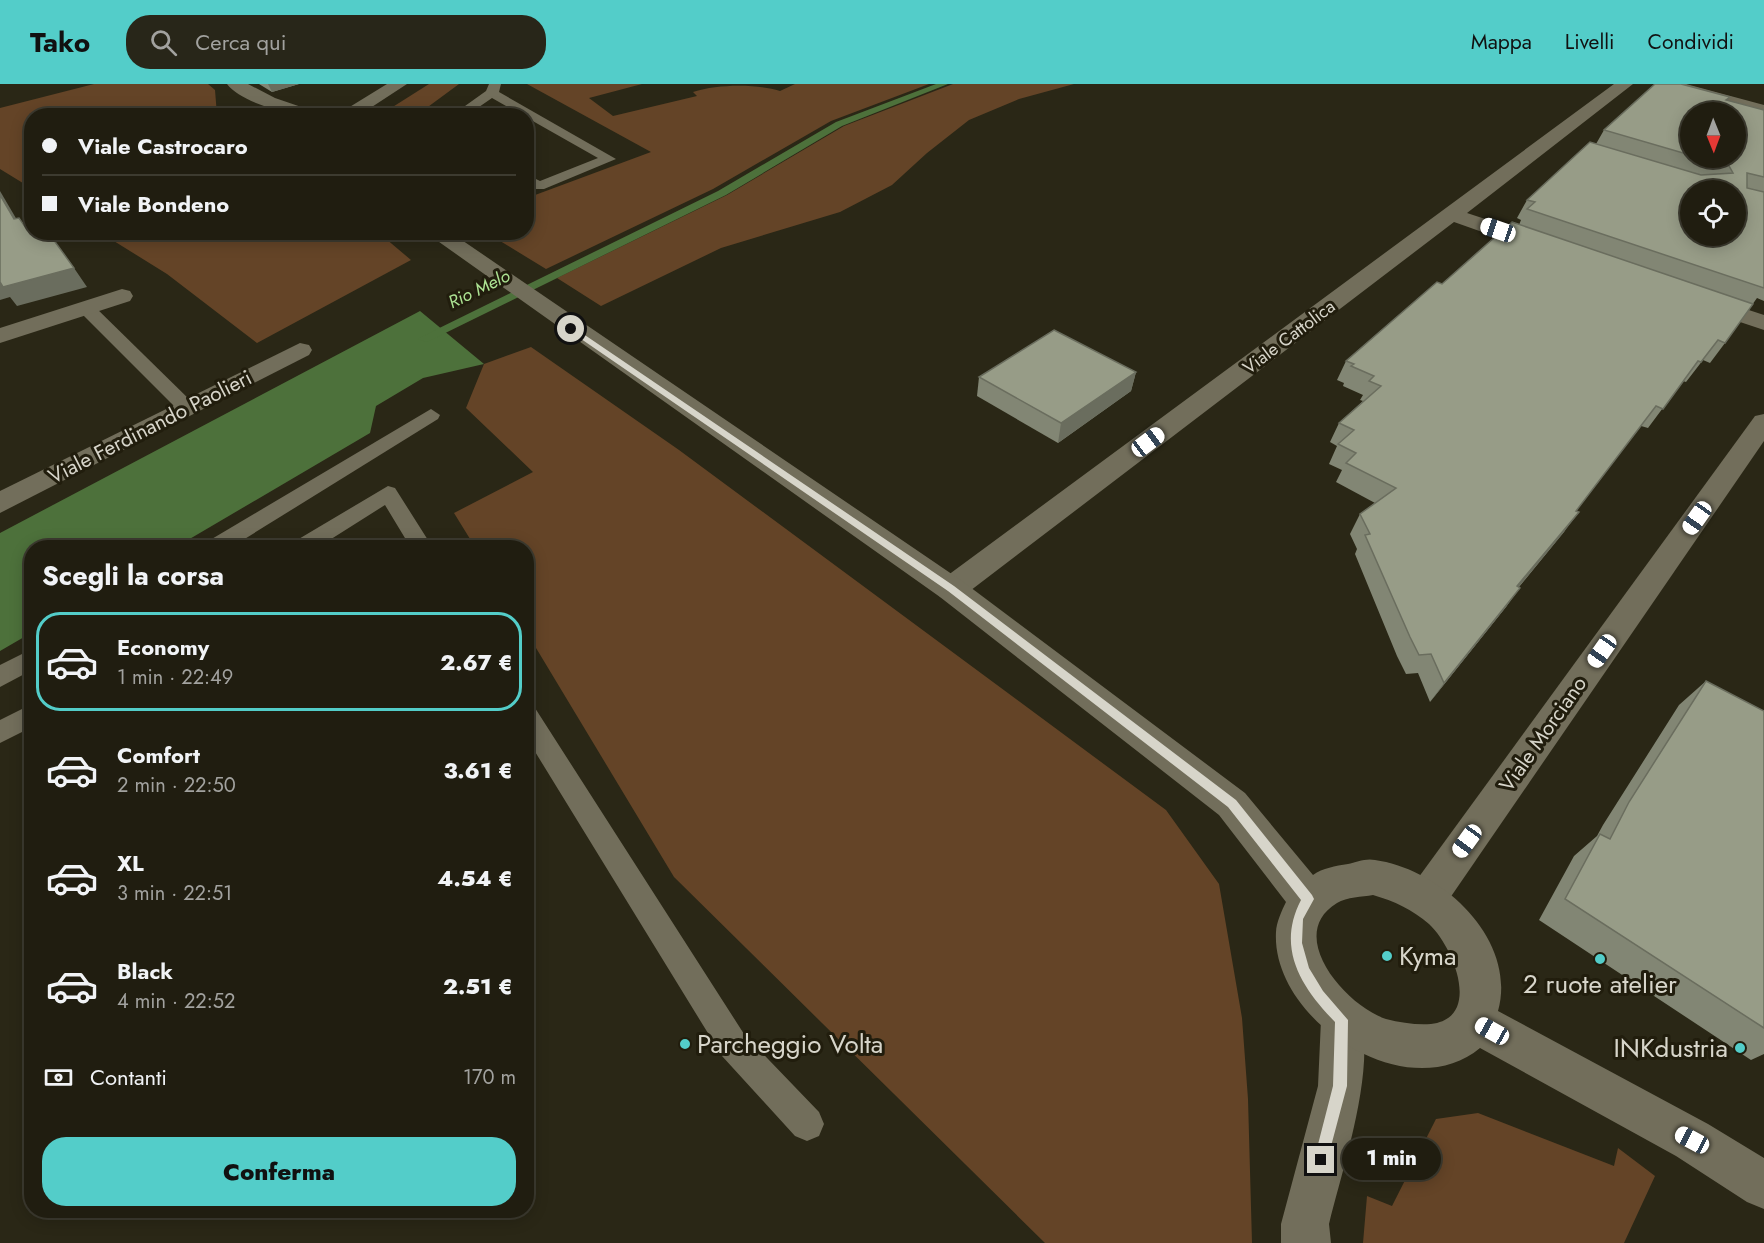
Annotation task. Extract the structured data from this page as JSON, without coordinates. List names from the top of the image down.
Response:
{
  "streets": {
    "street": ["Viale Cattolica", "Viale Ferdinando Paolieri", "Viale Morciano"]
  },
  "water": ["Rio Melo"],
  "places": [
    "Kyma",
    "2 ruote atelier",
    "Parcheggio Volta",
    "INKdustria"
  ],
  "north": "bottom",
  "page": {
    "header": "Tako",
    "search": "Cerca qui",
    "nav": ["Mappa", "Livelli", "Condividi"],
    "banner": ["Viale Castrocaro", "Viale Bondeno"],
    "heading": "Scegli la corsa",
    "list": [
      {
        "name": "Economy",
        "note": "1 min · 22:49",
        "value": "2.67 €"
      },
      {
        "name": "Comfort",
        "note": "2 min · 22:50",
        "value": "3.61 €"
      },
      {
        "name": "XL",
        "note": "3 min · 22:51",
        "value": "4.54 €"
      },
      {
        "name": "Black",
        "note": "4 min · 22:52",
        "value": "2.51 €"
      }
    ],
    "pay": ["Contanti", "170 m"],
    "buttons": "Conferma",
    "bubble": "1 min"
  }
}
